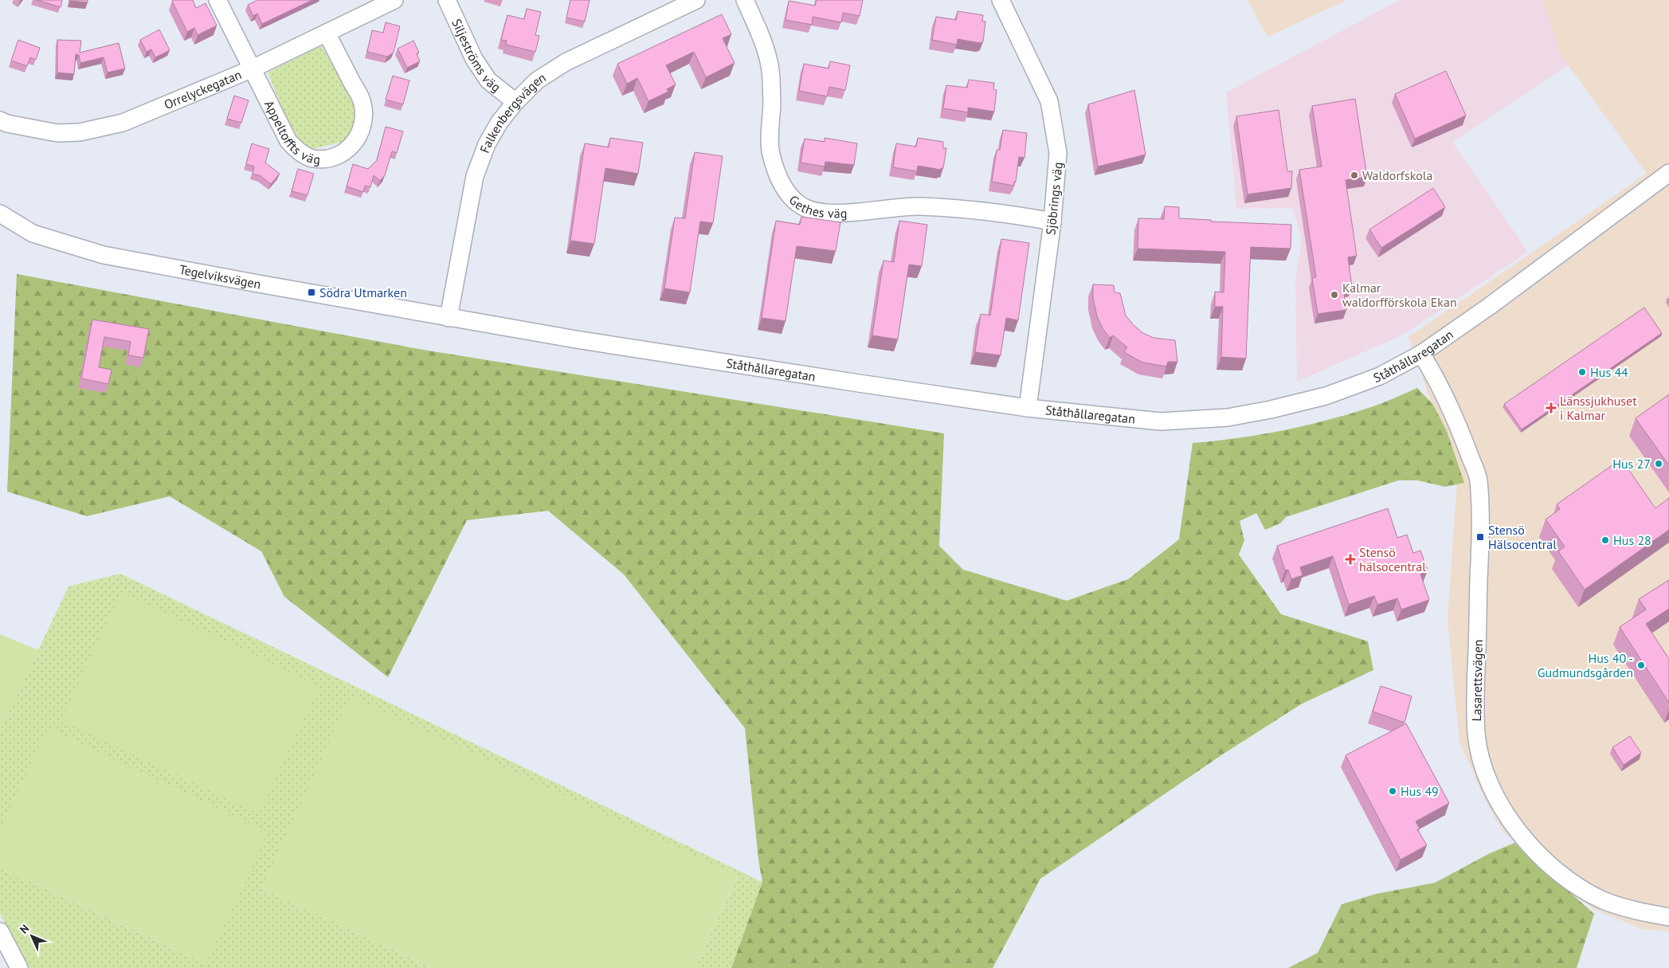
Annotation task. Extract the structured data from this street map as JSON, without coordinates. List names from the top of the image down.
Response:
{
  "streets": {
    "street": [
      "Siljeströms väg",
      "Orrelyckegatan",
      "Falkenbergsvägen",
      "Appeltoffts väg",
      "Sjöbrings väg",
      "Gethes väg",
      "Tegelviksvägen",
      "Ståthållaregatan",
      "Lasarettsvägen"
    ]
  },
  "crossings": [
    ["Siljeströms väg", "Falkenbergsvägen"],
    ["Orrelyckegatan", "Appeltoffts väg"],
    ["Falkenbergsvägen", "Tegelviksvägen"],
    ["Falkenbergsvägen", "Ståthållaregatan"],
    ["Sjöbrings väg", "Gethes väg"],
    ["Sjöbrings väg", "Ståthållaregatan"],
    ["Tegelviksvägen", "Ståthållaregatan"],
    ["Ståthållaregatan", "Lasarettsvägen"]
  ],
  "places": {
    "other": [
      "Waldorfskola",
      "Kalmar waldorfförskola Ekan",
      "Hus 44",
      "Hus 27",
      "Hus 28",
      "Hus 40 - Gudmundsgården",
      "Hus 49"
    ],
    "transit": ["Södra Utmarken", "Stensö Hälsocentral"],
    "health": ["Länssjukhuset i Kalmar", "Stensö hälsocentral"]
  },
  "north": "top left"
}
